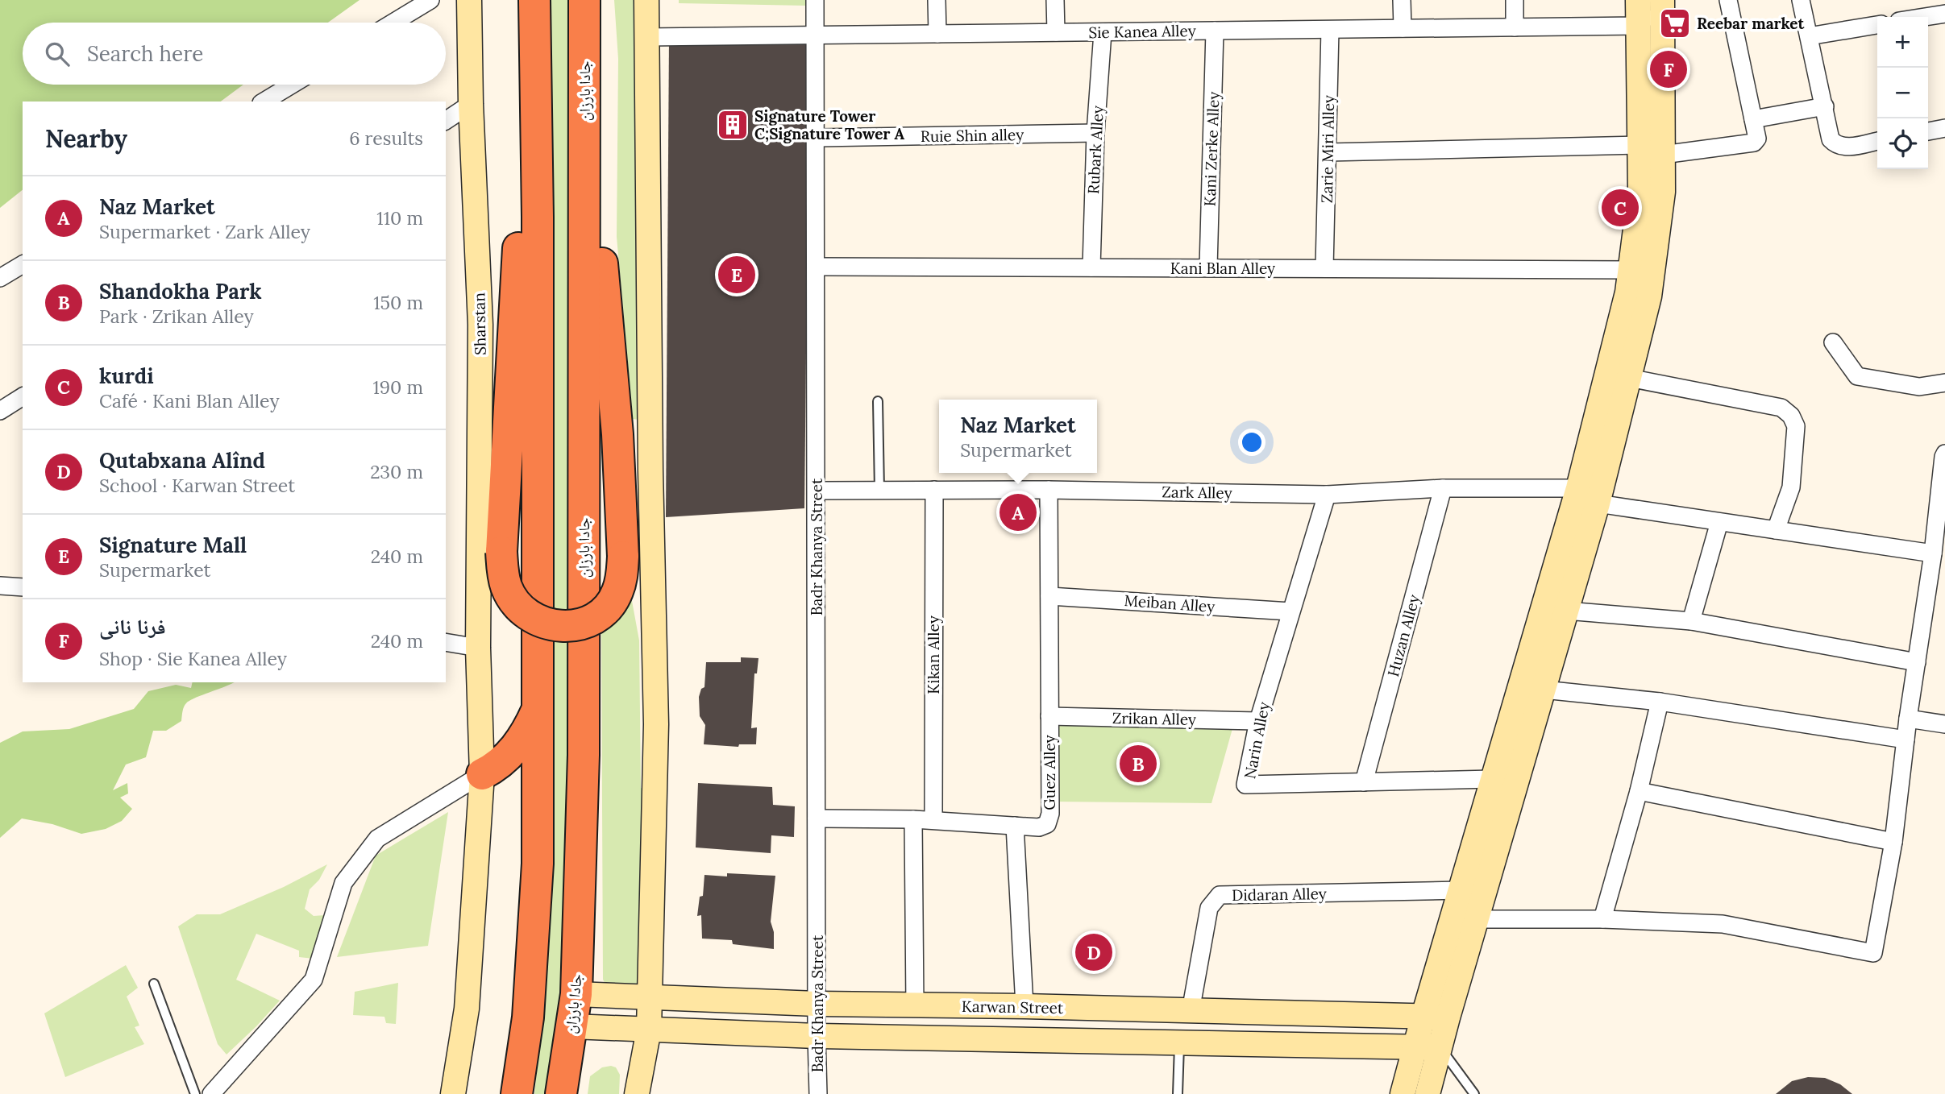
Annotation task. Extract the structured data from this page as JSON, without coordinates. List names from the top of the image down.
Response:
{
  "streets": {
    "highway": ["جادا بارزان"],
    "main road": ["Sharstan", "Karwan Street"],
    "street": [
      "Sie Kanea Alley",
      "Ruie Shin alley",
      "Kani Zerke Alley",
      "Zarie Miri Alley",
      "Rubark Alley",
      "Kani Blan Alley",
      "Zark Alley",
      "Badr Khanya Street",
      "Meiban Alley",
      "Huzan Alley",
      "Kikan Alley",
      "Zrikan Alley",
      "Narin Alley",
      "Guez Alley",
      "Didaran Alley"
    ]
  },
  "crossings": [
    ["Sie Kanea Alley", "Kani Zerke Alley"],
    ["Sie Kanea Alley", "Zarie Miri Alley"],
    ["Sie Kanea Alley", "Rubark Alley"],
    ["Sie Kanea Alley", "Badr Khanya Street"],
    ["جادا بارزان", "Karwan Street"],
    ["Ruie Shin alley", "Rubark Alley"],
    ["Ruie Shin alley", "Badr Khanya Street"],
    ["Kani Zerke Alley", "Kani Blan Alley"],
    ["Zarie Miri Alley", "Kani Blan Alley"],
    ["Rubark Alley", "Kani Blan Alley"],
    ["Kani Blan Alley", "Badr Khanya Street"],
    ["Zark Alley", "Badr Khanya Street"],
    ["Zark Alley", "Huzan Alley"],
    ["Zark Alley", "Kikan Alley"],
    ["Zark Alley", "Narin Alley"],
    ["Zark Alley", "Guez Alley"],
    ["Badr Khanya Street", "Guez Alley"],
    ["Badr Khanya Street", "Karwan Street"],
    ["Meiban Alley", "Narin Alley"],
    ["Meiban Alley", "Guez Alley"],
    ["Huzan Alley", "Narin Alley"],
    ["Kikan Alley", "Guez Alley"],
    ["Zrikan Alley", "Narin Alley"],
    ["Zrikan Alley", "Guez Alley"],
    ["Didaran Alley", "Karwan Street"]
  ],
  "places": {
    "supermarket": ["Reebar market"],
    "building": ["Signature Tower C;Signature Tower A"]
  },
  "page": {
    "map_buttons": ["+", "−"],
    "search": "Search here",
    "pins": [
      "F",
      "C",
      "E",
      "A",
      "B",
      "D"
    ],
    "heading": ["Nearby", "6 results"],
    "list": [
      {
        "mark": "A",
        "name": "Naz Market",
        "note": "Supermarket · Zark Alley",
        "value": "110 m"
      },
      {
        "mark": "B",
        "name": "Shandokha Park",
        "note": "Park · Zrikan Alley",
        "value": "150 m"
      },
      {
        "mark": "C",
        "name": "kurdi",
        "note": "Café · Kani Blan Alley",
        "value": "190 m"
      },
      {
        "mark": "D",
        "name": "Qutabxana Alînd",
        "note": "School · Karwan Street",
        "value": "230 m"
      },
      {
        "mark": "E",
        "name": "Signature Mall",
        "note": "Supermarket",
        "value": "240 m"
      },
      {
        "mark": "F",
        "name": "فرنا نانى",
        "note": "Shop · Sie Kanea Alley",
        "value": "240 m"
      }
    ],
    "popup": ["Naz Market", "Supermarket"]
  }
}
